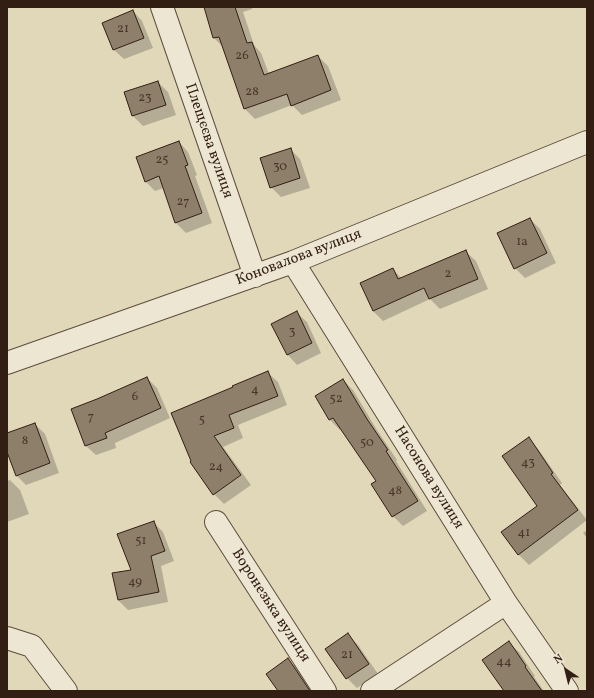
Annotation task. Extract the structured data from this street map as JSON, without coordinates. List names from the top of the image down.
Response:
{
  "streets": {
    "street": [
      "Плещєєва вулиця",
      "Коновалова вулиця",
      "Насонова вулиця",
      "Воронезька вулиця"
    ]
  },
  "crossings": [
    ["Плещєєва вулиця", "Коновалова вулиця"],
    ["Коновалова вулиця", "Насонова вулиця"]
  ],
  "house_numbers": [
    "21",
    "26",
    "28",
    "23",
    "25",
    "30",
    "27",
    "1а",
    "2",
    "3",
    "4",
    "6",
    "52",
    "7",
    "5",
    "8",
    "50",
    "43",
    "24",
    "48",
    "41",
    "51",
    "49",
    "21",
    "44"
  ],
  "north": "top left"
}
